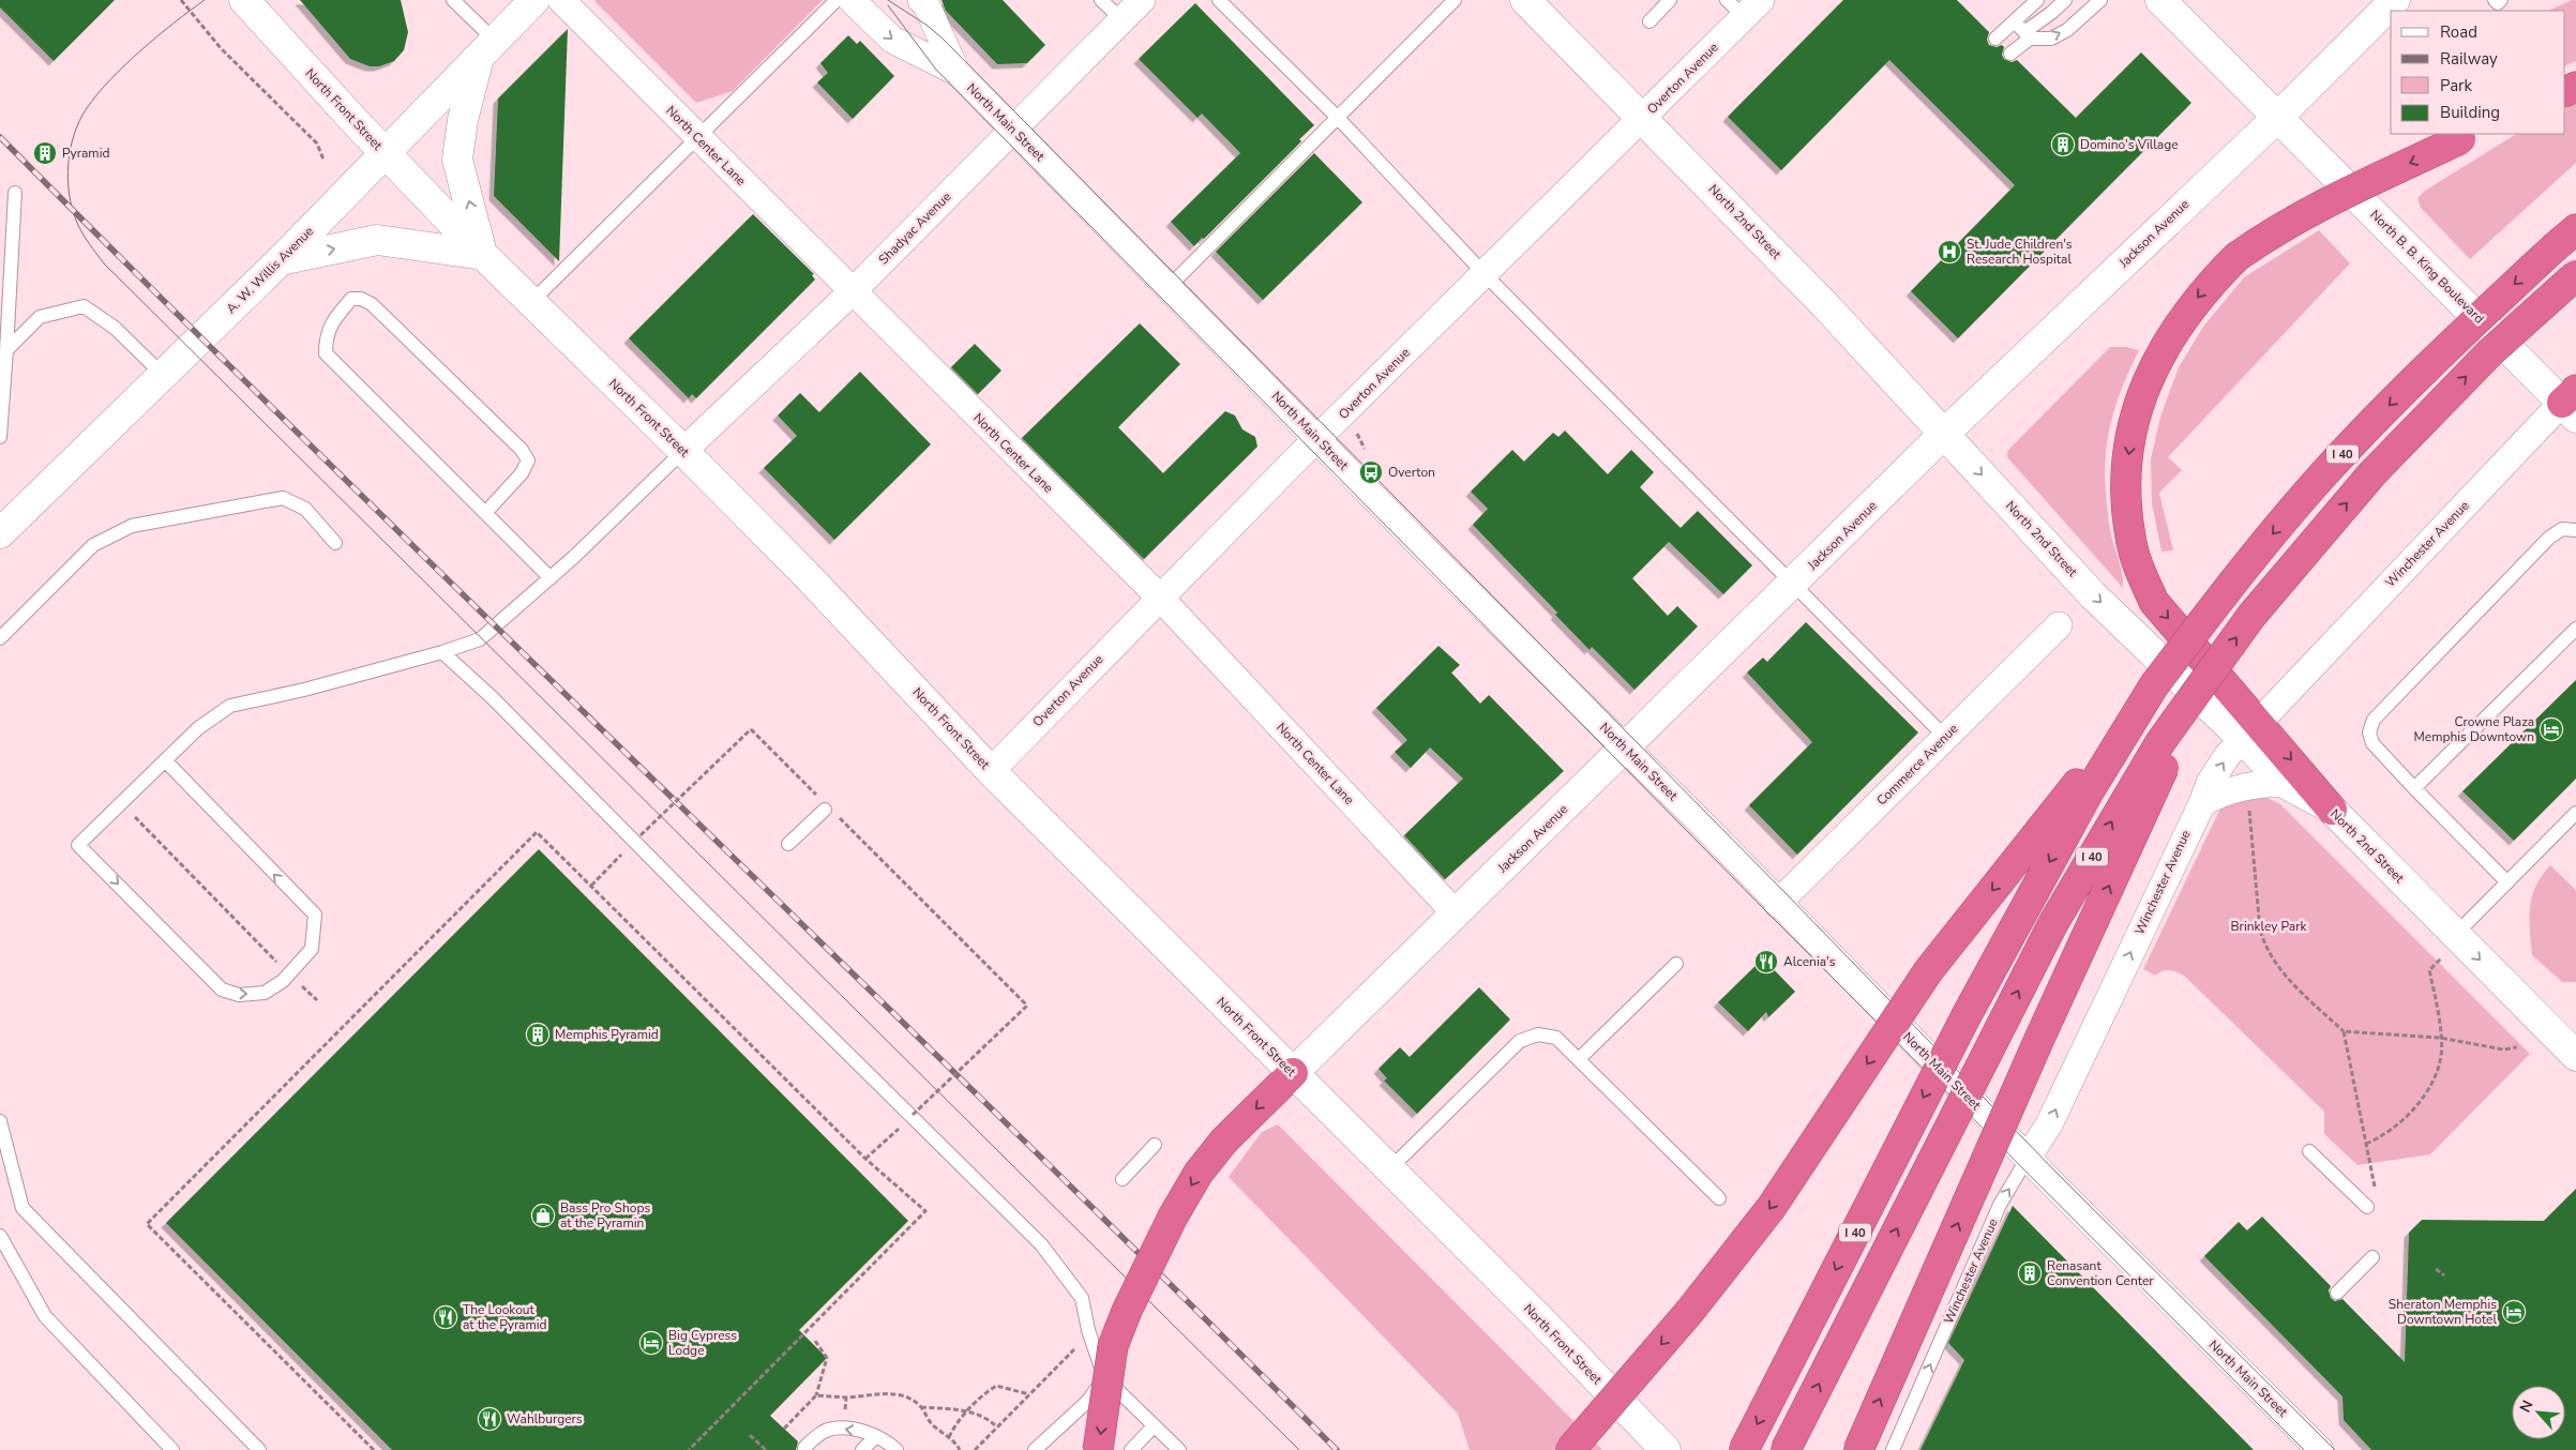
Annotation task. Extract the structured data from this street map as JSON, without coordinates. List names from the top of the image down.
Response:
{
  "streets": {
    "highway": ["I 40"],
    "street": [
      "Overton Avenue",
      "North Front Street",
      "North Main Street",
      "North Center Lane",
      "North 2nd Street",
      "Shadyac Avenue",
      "Jackson Avenue",
      "North B. B. King Boulevard",
      "A. W. Willis Avenue",
      "Winchester Avenue",
      "Commerce Avenue"
    ]
  },
  "crossings": [
    ["Overton Avenue", "North Front Street"],
    ["Overton Avenue", "North Main Street"],
    ["Overton Avenue", "North Center Lane"],
    ["Overton Avenue", "North 2nd Street"],
    ["North Front Street", "Shadyac Avenue"],
    ["North Front Street", "Jackson Avenue"],
    ["North Front Street", "A. W. Willis Avenue"],
    ["North Main Street", "Shadyac Avenue"],
    ["North Main Street", "Jackson Avenue"],
    ["North Main Street", "Winchester Avenue"],
    ["North Main Street", "Commerce Avenue"],
    ["North Center Lane", "Shadyac Avenue"],
    ["North Center Lane", "Jackson Avenue"],
    ["North 2nd Street", "Jackson Avenue"],
    ["North 2nd Street", "Winchester Avenue"],
    ["Jackson Avenue", "North B. B. King Boulevard"],
    ["North B. B. King Boulevard", "Winchester Avenue"]
  ],
  "one_way": ["North 2nd Street", "Winchester Avenue"],
  "parks": ["Brinkley Park"],
  "places": {
    "building": [
      "Domino's Village",
      "Pyramid",
      "Memphis Pyramid",
      "Renasant Convention Center"
    ],
    "hospital": ["St. Jude Children's Research Hospital"],
    "bus stop": ["Overton"],
    "hotel": ["Crowne Plaza Memphis Downtown", "Sheraton Memphis Downtown Hotel", "Big Cypress Lodge"],
    "restaurant": ["Alcenia's", "The Lookout at the Pyramid", "Wahlburgers"],
    "shop": ["Bass Pro Shops at the Pyramin"]
  },
  "legend": [
    "Road",
    "Railway",
    "Park",
    "Building"
  ],
  "north": "top left"
}
